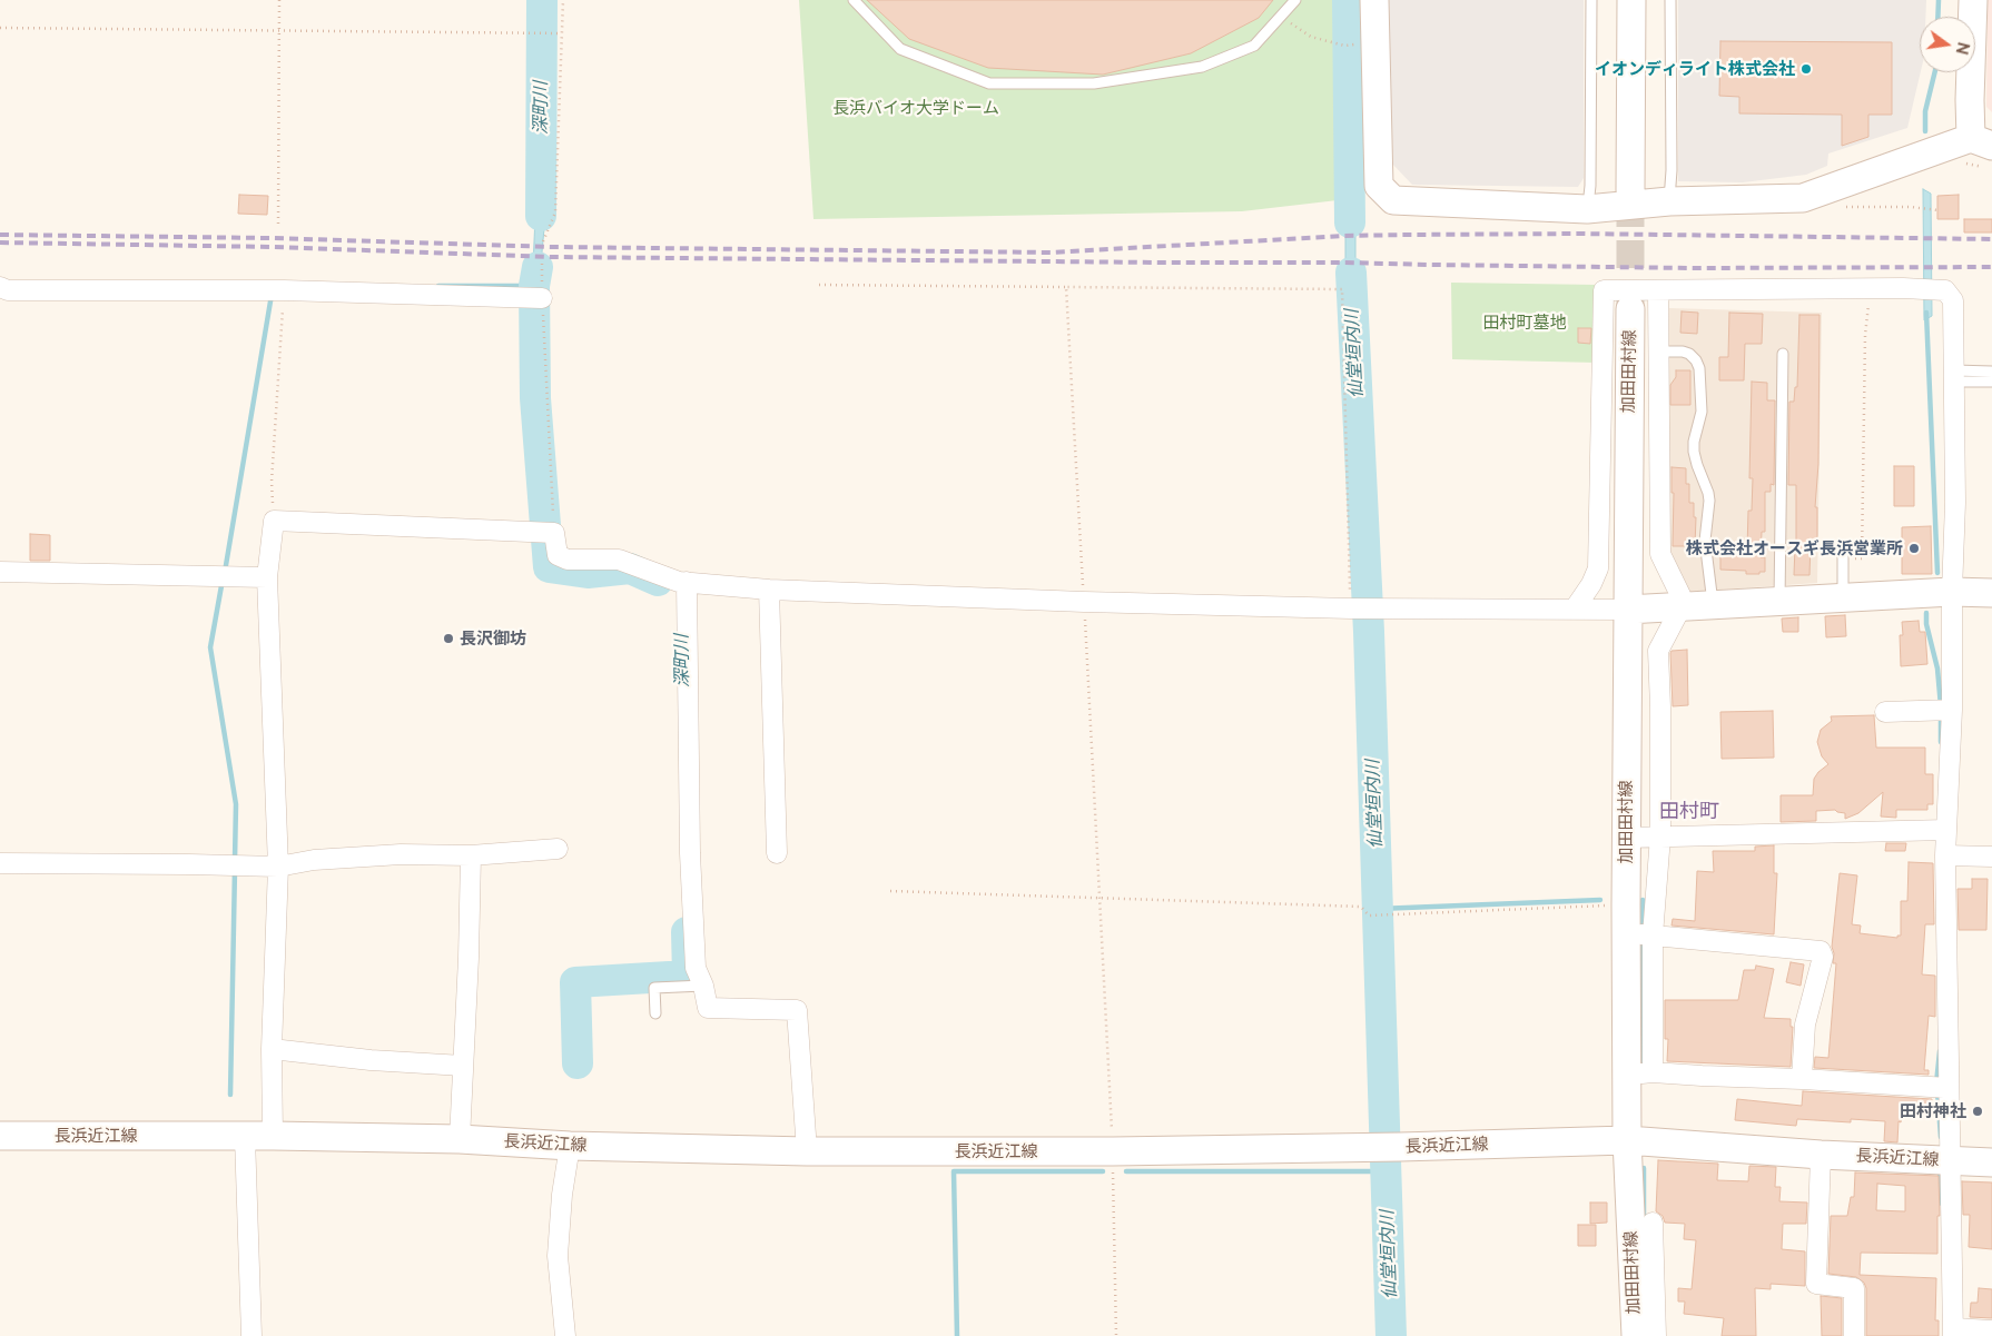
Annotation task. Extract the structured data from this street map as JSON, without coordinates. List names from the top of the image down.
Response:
{
  "streets": {
    "main road": ["加田田村線", "長浜近江線"]
  },
  "crossings": [
    ["加田田村線", "長浜近江線"]
  ],
  "districts": ["田村町"],
  "water": ["深町川", "仙堂垣内川"],
  "parks": ["長浜バイオ大学ドーム", "田村町墓地"],
  "places": [
    "イオンディライト株式会社",
    "株式会社オースギ長浜営業所",
    "長沢御坊",
    "田村神社"
  ],
  "north": "right"
}
